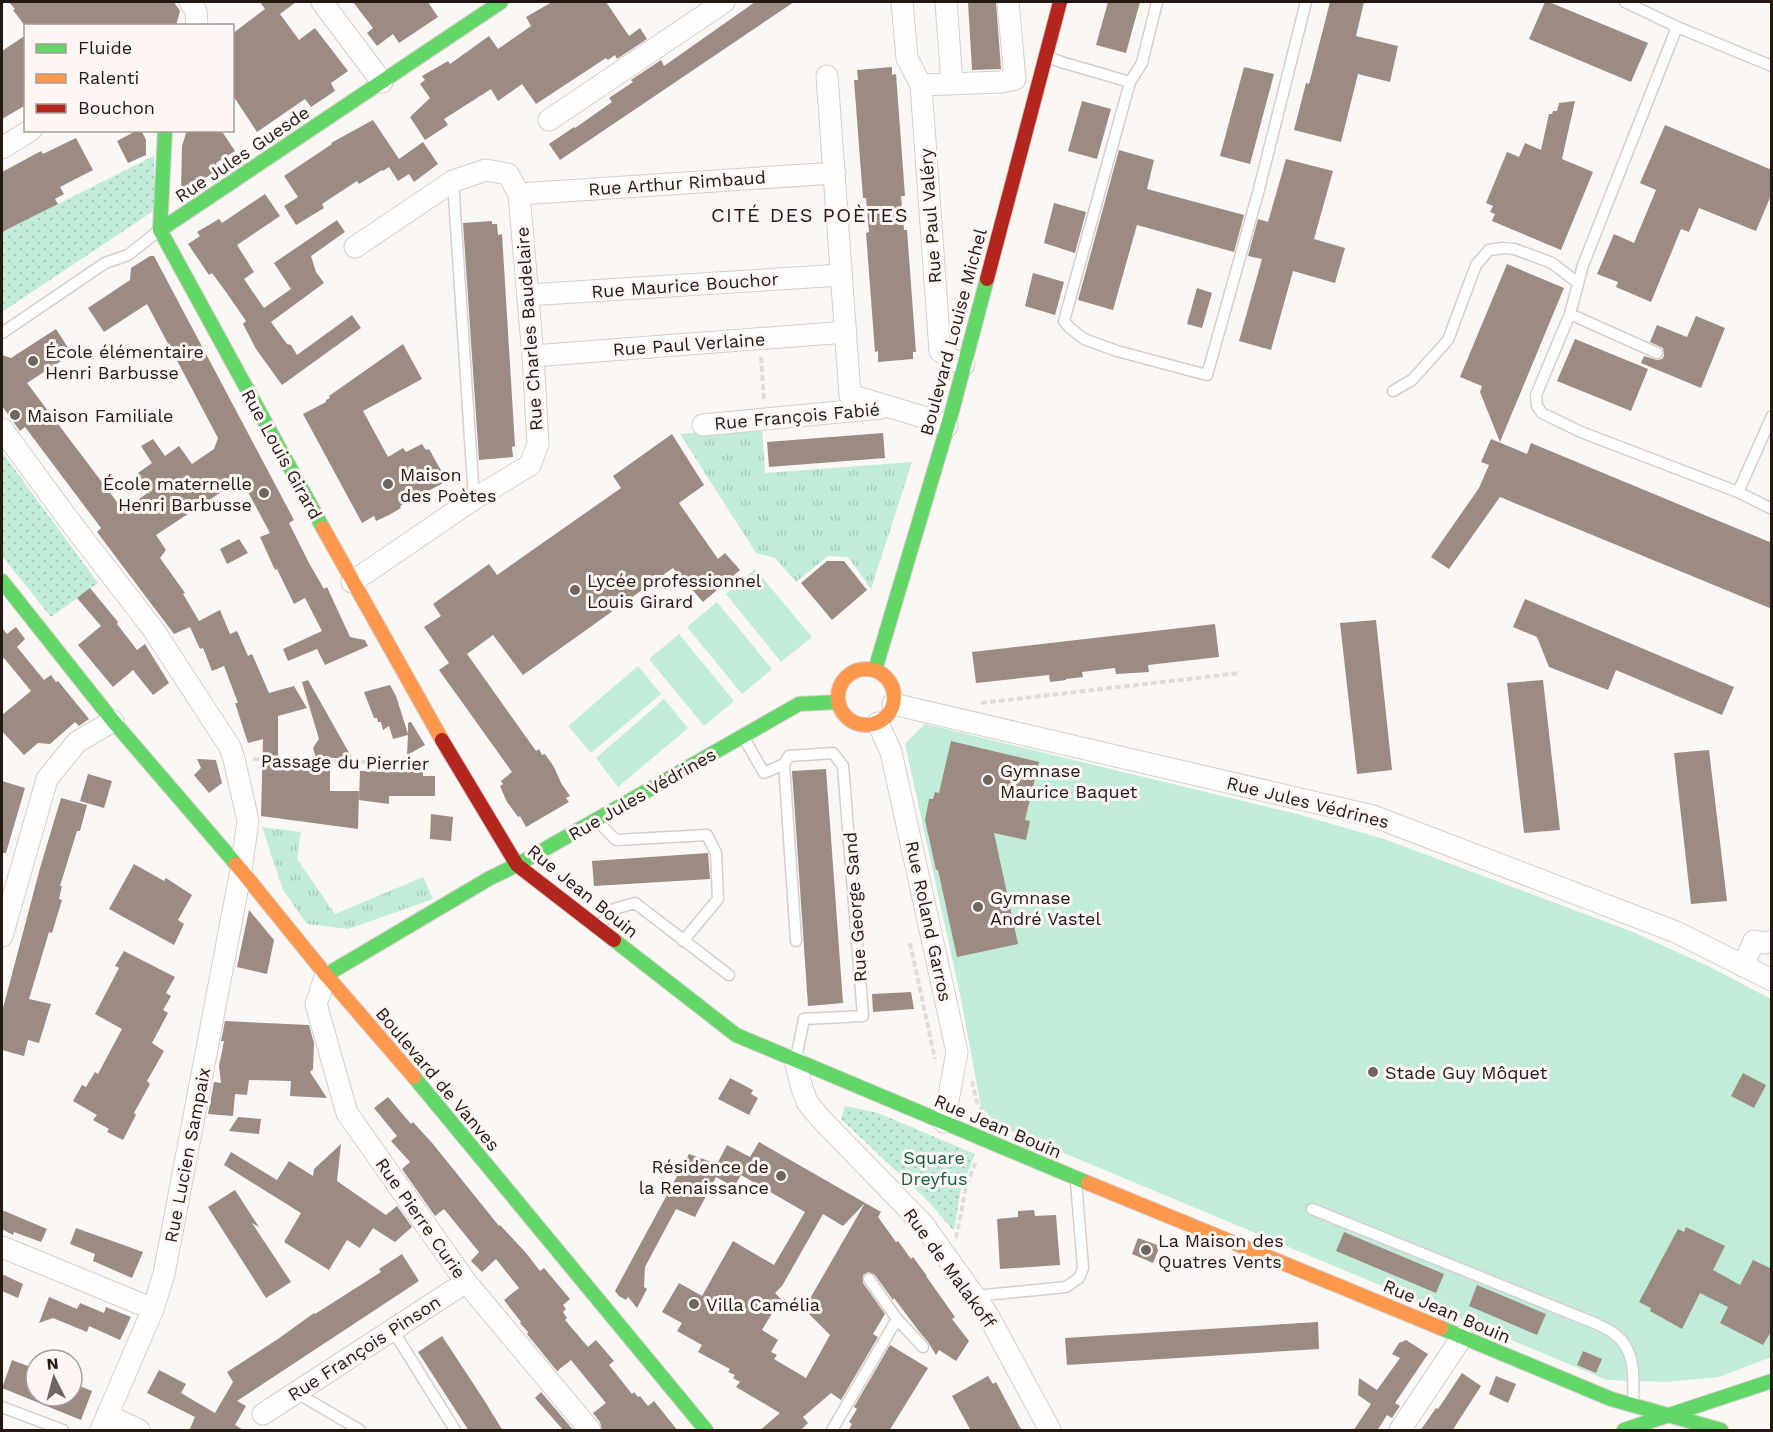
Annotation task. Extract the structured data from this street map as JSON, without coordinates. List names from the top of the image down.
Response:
{
  "streets": {
    "street": [
      "Rue Jules Guesde",
      "Rue Arthur Rimbaud",
      "Rue Paul Valéry",
      "Rue Maurice Bouchor",
      "Rue Charles Baudelaire",
      "Boulevard Louise Michel",
      "Rue Paul Verlaine",
      "Rue François Fabié",
      "Rue Louis Girard",
      "Rue Jules Védrines",
      "Rue Jean Bouin",
      "Rue Roland Garros",
      "Boulevard de Vanves",
      "Rue Lucien Sampaix",
      "Rue Pierre Curie",
      "Rue de Malakoff",
      "Rue François Pinson"
    ],
    "lane": ["Rue George Sand"],
    "path": ["Passage du Pierrier"]
  },
  "crossings": [
    ["Rue Jules Guesde", "Rue Louis Girard"],
    ["Rue Arthur Rimbaud", "Rue Charles Baudelaire"],
    ["Rue Paul Valéry", "Boulevard Louise Michel"],
    ["Rue Maurice Bouchor", "Rue Charles Baudelaire"],
    ["Rue Charles Baudelaire", "Rue Paul Verlaine"],
    ["Rue Charles Baudelaire", "Rue Louis Girard"],
    ["Boulevard Louise Michel", "Rue Jules Védrines"],
    ["Boulevard Louise Michel", "Rue Roland Garros"],
    ["Rue Louis Girard", "Passage du Pierrier"],
    ["Rue Louis Girard", "Rue Jean Bouin"],
    ["Passage du Pierrier", "Rue Jean Bouin"],
    ["Passage du Pierrier", "Rue Lucien Sampaix"],
    ["Rue Jules Védrines", "Rue Jean Bouin"],
    ["Rue Jules Védrines", "Rue George Sand"],
    ["Rue Jules Védrines", "Rue Roland Garros"],
    ["Rue Jules Védrines", "Boulevard de Vanves"],
    ["Rue Jules Védrines", "Rue Pierre Curie"],
    ["Rue Jean Bouin", "Rue George Sand"],
    ["Rue Jean Bouin", "Rue Roland Garros"],
    ["Rue Jean Bouin", "Rue de Malakoff"],
    ["Rue George Sand", "Rue de Malakoff"],
    ["Boulevard de Vanves", "Rue Lucien Sampaix"],
    ["Boulevard de Vanves", "Rue Pierre Curie"],
    ["Rue Pierre Curie", "Rue François Pinson"]
  ],
  "districts": ["CITÉ DES POÈTES"],
  "parks": ["Square Dreyfus"],
  "places": [
    "École élémentaire Henri Barbusse",
    "Maison Familiale",
    "Maison des Poètes",
    "École maternelle Henri Barbusse",
    "Lycée professionnel Louis Girard",
    "Gymnase Maurice Baquet",
    "Gymnase André Vastel",
    "Stade Guy Môquet",
    "Résidence de la Renaissance",
    "La Maison des Quatres Vents",
    "Villa Camélia"
  ],
  "legend": ["Fluide", "Ralenti", "Bouchon"],
  "north": "top"
}
